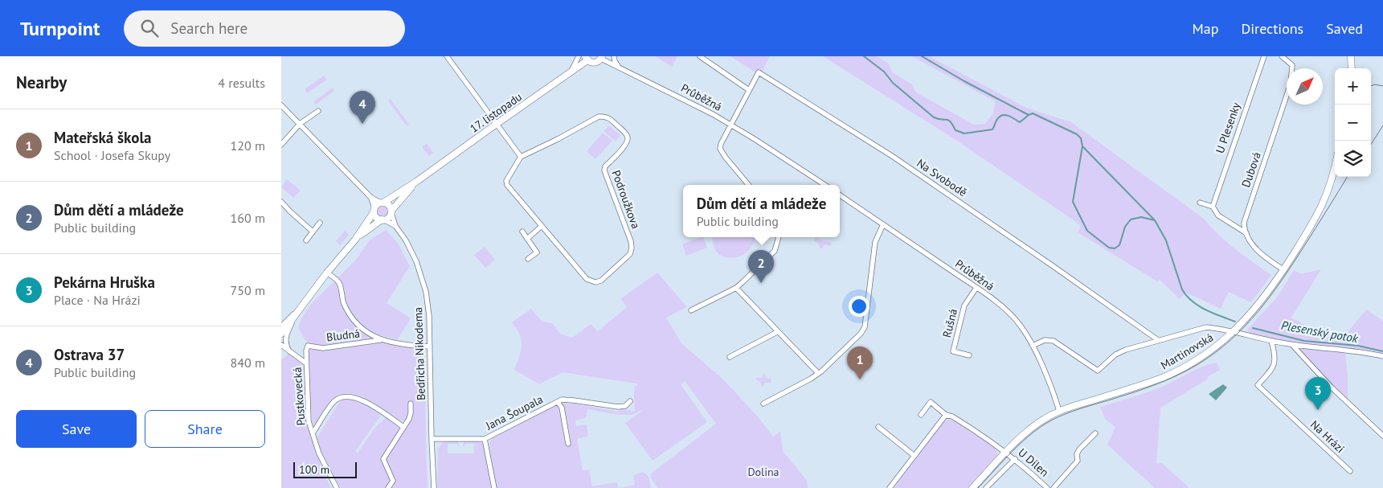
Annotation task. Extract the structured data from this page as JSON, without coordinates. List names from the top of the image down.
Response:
{
  "streets": {
    "main road": ["17. listopadu", "Martinovská"],
    "street": [
      "Průběžná",
      "U Plesenky",
      "Dubová",
      "Na Svobodě",
      "Podroužkova",
      "Rušná",
      "Bludná",
      "Bedřicha Nikodema",
      "Pustkovecká",
      "Jana Šoupala",
      "Na Hrázi",
      "U Dílen"
    ]
  },
  "crossings": [
    ["Průběžná", "Na Svobodě"],
    ["Průběžná", "Rušná"],
    ["Průběžná", "Martinovská"],
    ["17. listopadu", "Bedřicha Nikodema"],
    ["Bludná", "Pustkovecká"],
    ["Martinovská", "U Dílen"],
    ["Bedřicha Nikodema", "Jana Šoupala"]
  ],
  "water": ["Plesenský potok"],
  "parks": ["Dolina"],
  "scale_bar": "100 m",
  "north": "top right",
  "page": {
    "header": "Turnpoint",
    "search": "Search here",
    "nav": ["Map", "Directions", "Saved"],
    "heading": ["Nearby", "4 results"],
    "map_buttons": ["+", "−"],
    "pins": [
      "4",
      "2",
      "1",
      "3"
    ],
    "list": [
      {
        "mark": "1",
        "name": "Mateřská škola",
        "note": "School · Josefa Skupy",
        "value": "120 m"
      },
      {
        "mark": "2",
        "name": "Dům dětí a mládeže",
        "note": "Public building",
        "value": "160 m"
      },
      {
        "mark": "3",
        "name": "Pekárna Hruška",
        "note": "Place · Na Hrázi",
        "value": "750 m"
      },
      {
        "mark": "4",
        "name": "Ostrava 37",
        "note": "Public building",
        "value": "840 m"
      }
    ],
    "popup": ["Dům dětí a mládeže", "Public building"],
    "buttons": ["Save", "Share"],
    "scale": "100 m"
  }
}
